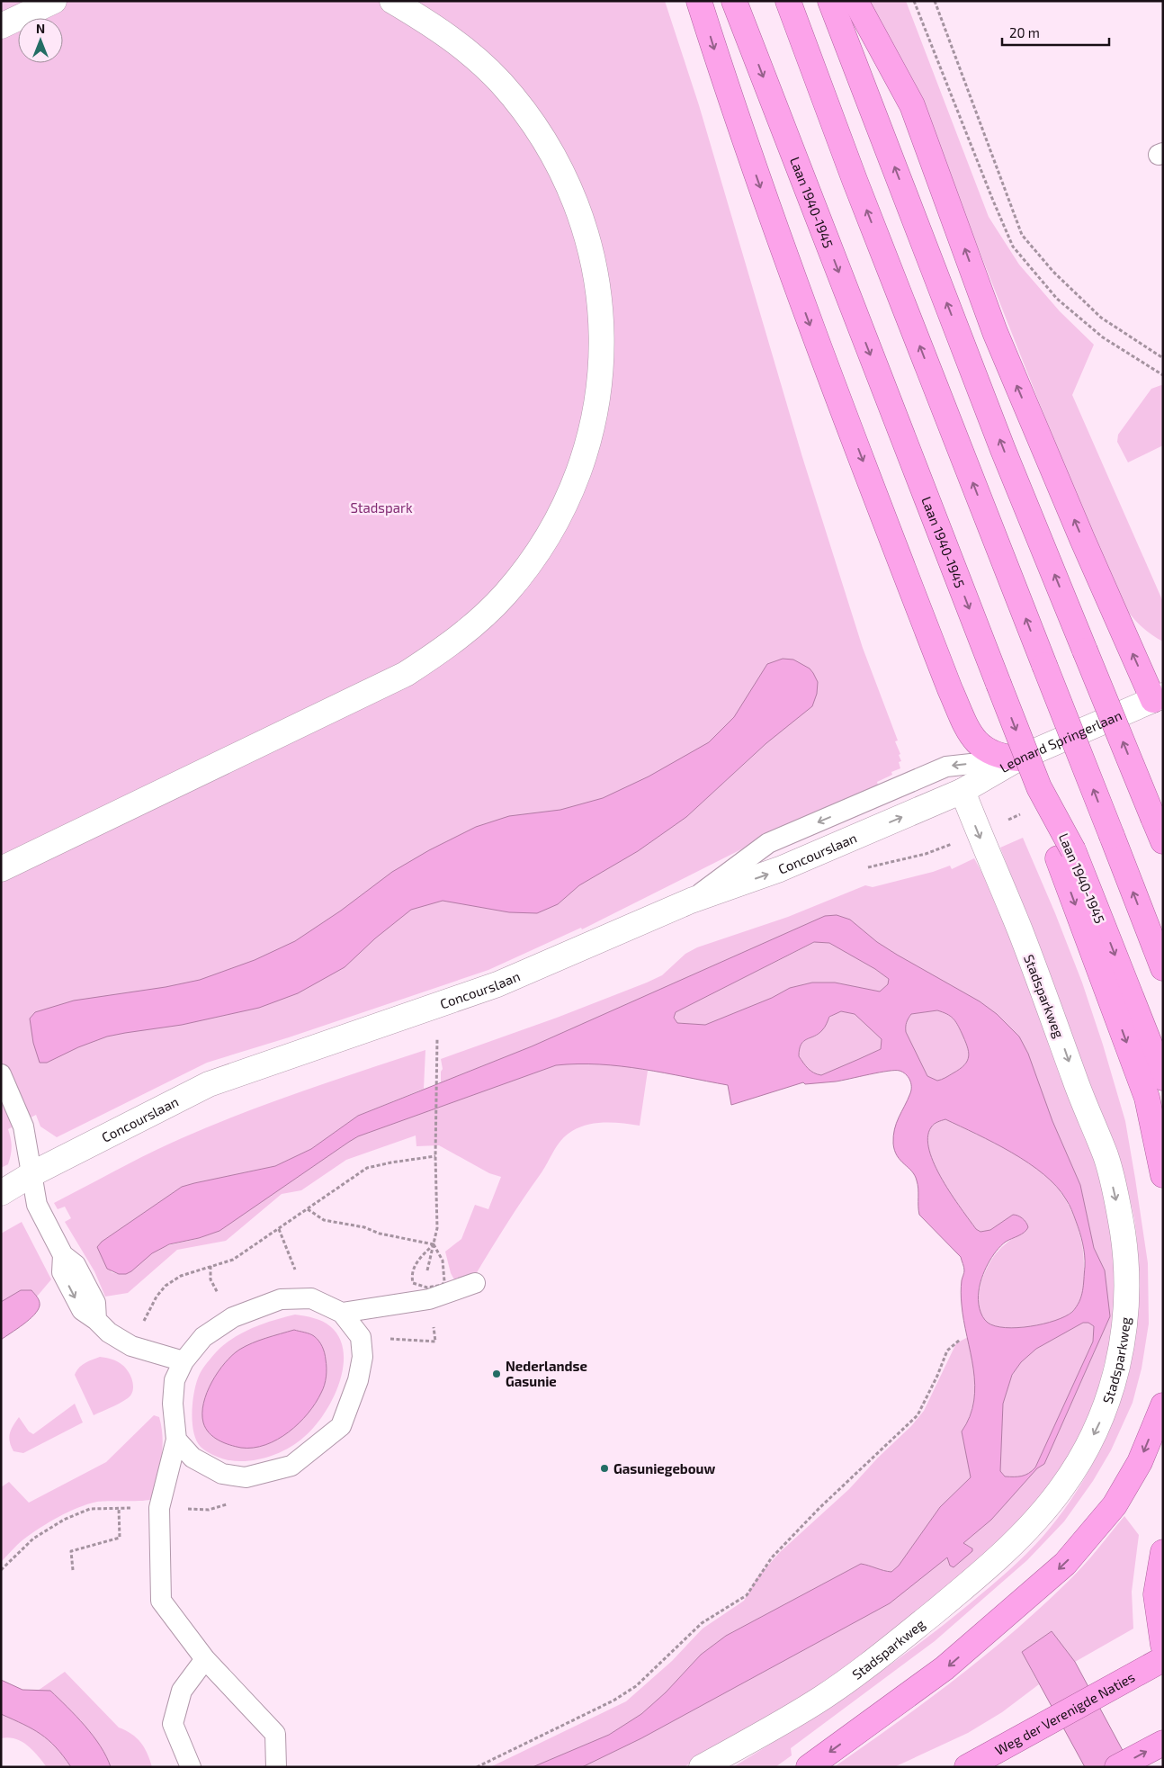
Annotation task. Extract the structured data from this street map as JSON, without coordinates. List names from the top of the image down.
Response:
{
  "streets": {
    "highway": ["Laan 1940-1945", "Weg der Verenigde Naties"],
    "street": ["Leonard Springerlaan", "Concourslaan", "Stadsparkweg"]
  },
  "crossings": [
    ["Leonard Springerlaan", "Concourslaan"],
    ["Leonard Springerlaan", "Stadsparkweg"],
    ["Concourslaan", "Stadsparkweg"]
  ],
  "one_way": ["Stadsparkweg"],
  "parks": ["Stadspark"],
  "places": ["Nederlandse Gasunie", "Gasuniegebouw"],
  "scale_bar": "20 m",
  "north": "top"
}
